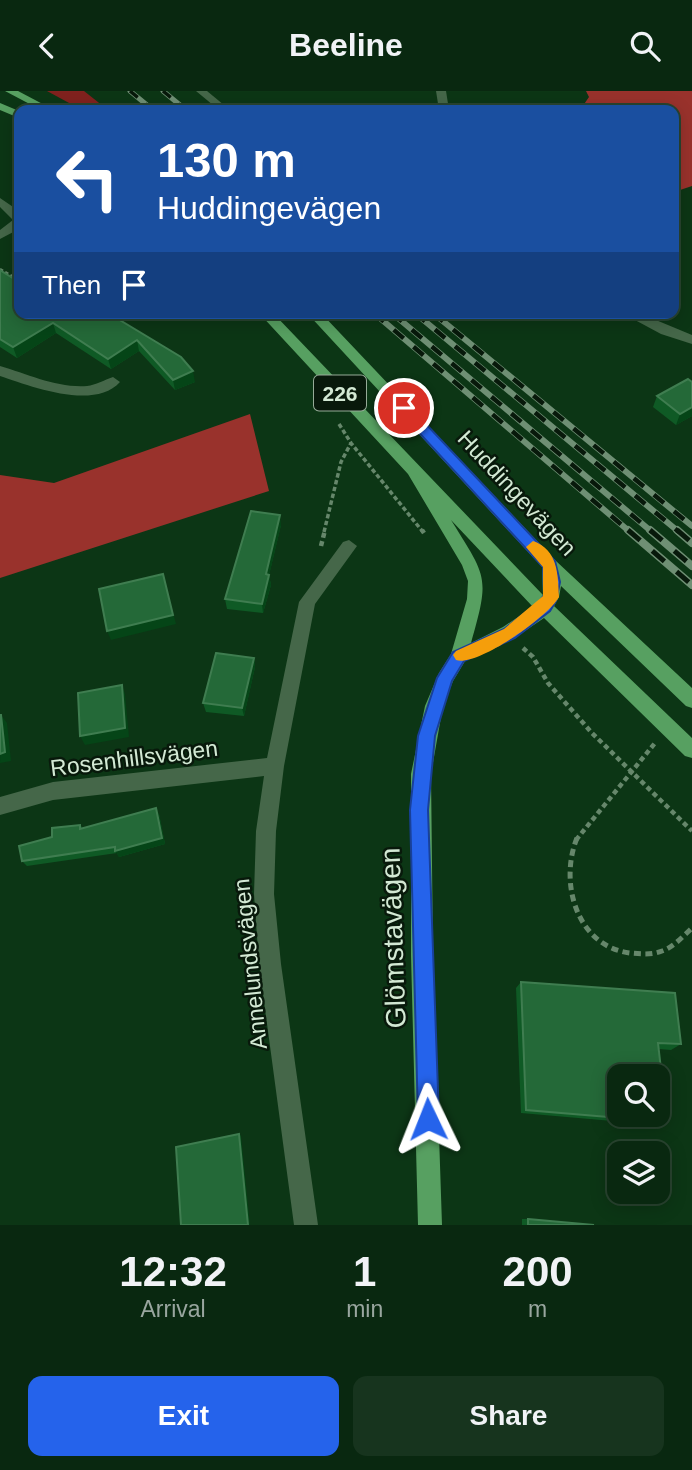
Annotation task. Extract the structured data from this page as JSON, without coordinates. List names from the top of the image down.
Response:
{
  "streets": {
    "main road": ["226", "Huddingevägen", "Glömstavägen"],
    "street": ["Rosenhillsvägen", "Annelundsvägen"]
  },
  "crossings": [
    ["226", "Glömstavägen"],
    ["Rosenhillsvägen", "Annelundsvägen"]
  ],
  "page": {
    "header": "Beeline",
    "turn": ["130 m", "Huddingevägen"],
    "then": "Then",
    "eta": [
      "12:32",
      "Arrival",
      "1",
      "min",
      "200",
      "m"
    ],
    "buttons": ["Exit", "Share"]
  }
}
